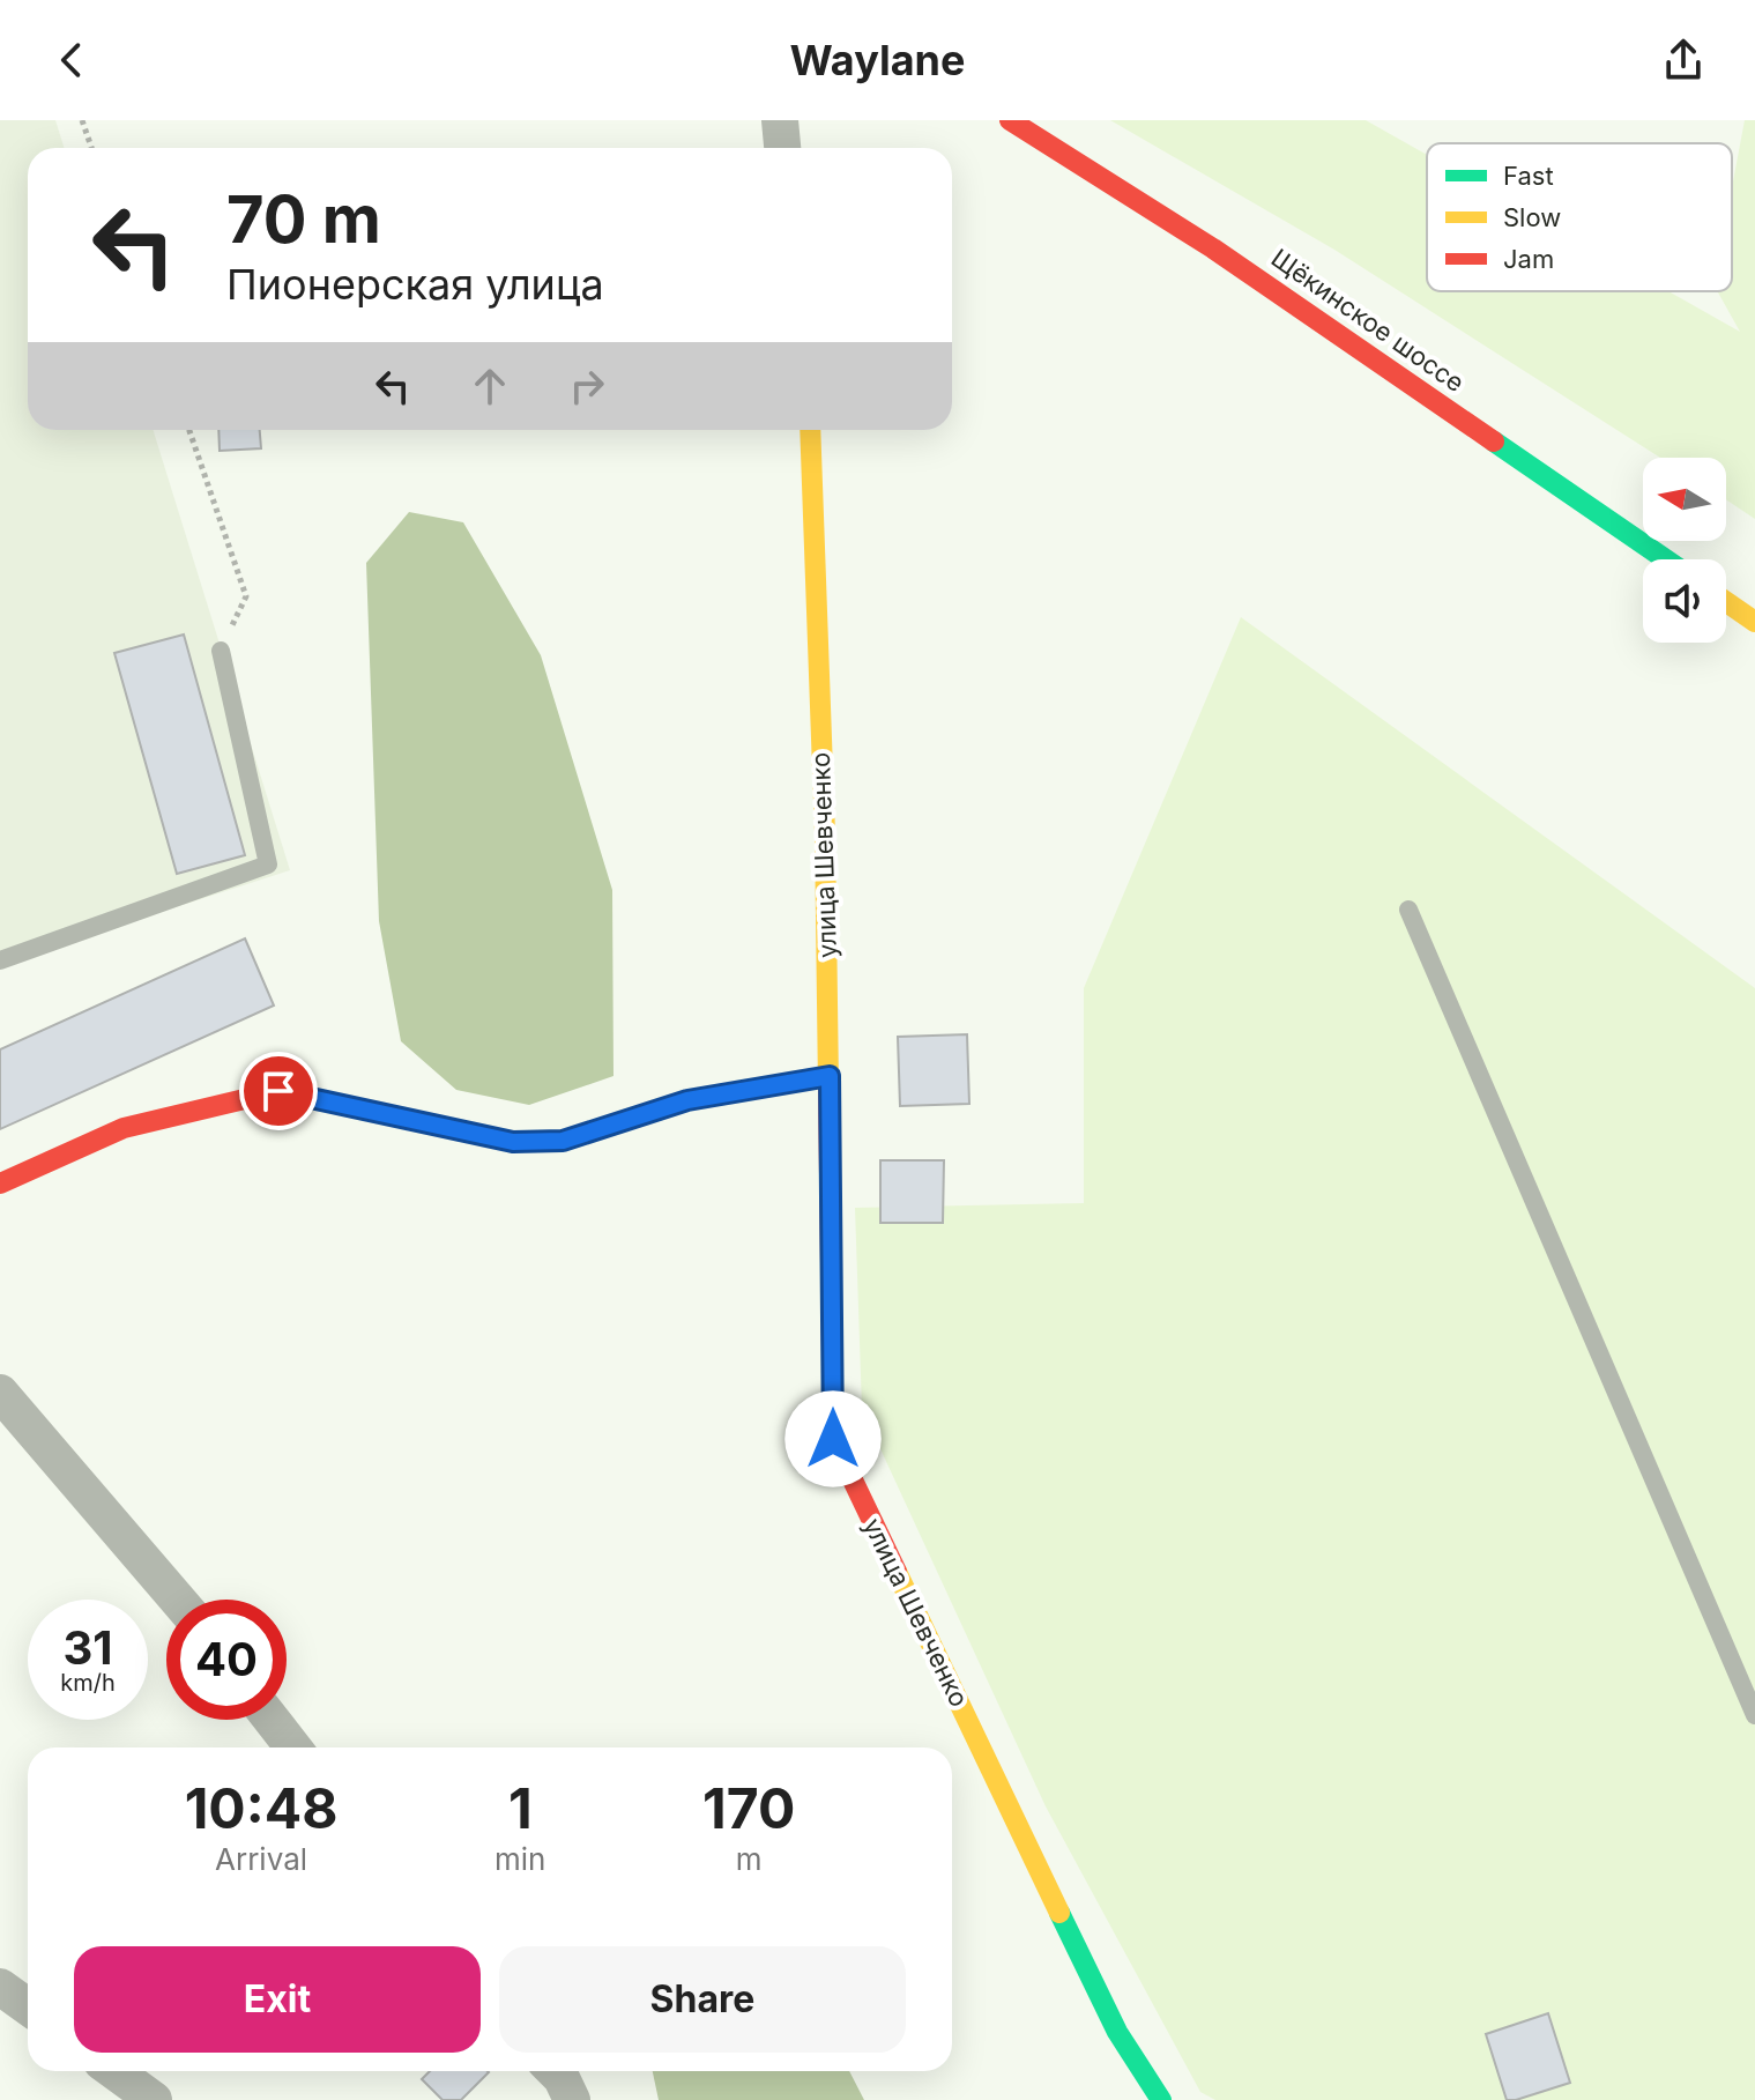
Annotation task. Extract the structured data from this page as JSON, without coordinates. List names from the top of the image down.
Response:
{
  "streets": {
    "street": ["Щёкинское шоссе", "улица Шевченко"]
  },
  "legend": ["Fast", "Slow", "Jam"],
  "north": "left",
  "page": {
    "header": "Waylane",
    "turn": ["70 m", "Пионерская улица"],
    "speed": "31 km/h",
    "limit": "40",
    "eta": [
      "10:48",
      "Arrival",
      "1",
      "min",
      "170",
      "m"
    ],
    "buttons": ["Exit", "Share"]
  }
}
